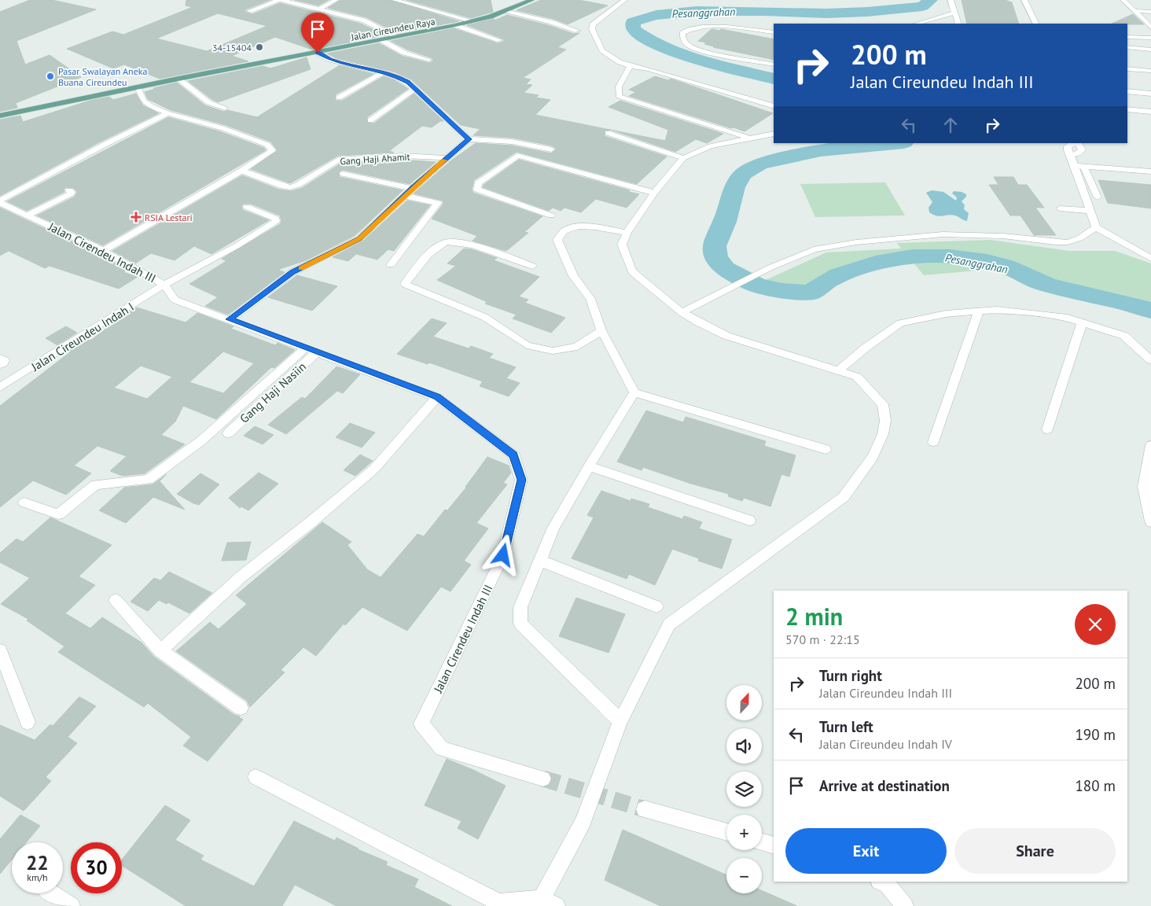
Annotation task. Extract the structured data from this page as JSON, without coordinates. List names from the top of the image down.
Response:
{
  "streets": {
    "main road": ["Jalan Cireundeu Raya"],
    "street": [
      "Gang Haji Ahamit",
      "Jalan Cirendeu Indah III",
      "Jalan Cireundeu Indah I",
      "Gang Haji Nasiin"
    ]
  },
  "crossings": [
    ["Jalan Cirendeu Indah III", "Jalan Cireundeu Indah I"],
    ["Jalan Cirendeu Indah III", "Gang Haji Nasiin"]
  ],
  "water": ["Pesanggrahan"],
  "places": {
    "other": ["34-15404", "Pasar Swalayan Aneka Buana Cireundeu"],
    "health": ["RSIA Lestari"]
  },
  "north": "top",
  "page": {
    "turn": ["200 m", "Jalan Cireundeu Indah III"],
    "heading": ["2 min", "570 m · 22:15"],
    "list": [
      {
        "name": "Turn right",
        "note": "Jalan Cireundeu Indah III",
        "value": "200 m"
      },
      {
        "name": "Turn left",
        "note": "Jalan Cireundeu Indah IV",
        "value": "190 m"
      },
      {
        "name": "Arrive at destination",
        "value": "180 m"
      }
    ],
    "map_buttons": ["+", "−"],
    "buttons": ["Exit", "Share"],
    "speed": "22 km/h",
    "limit": "30"
  }
}
